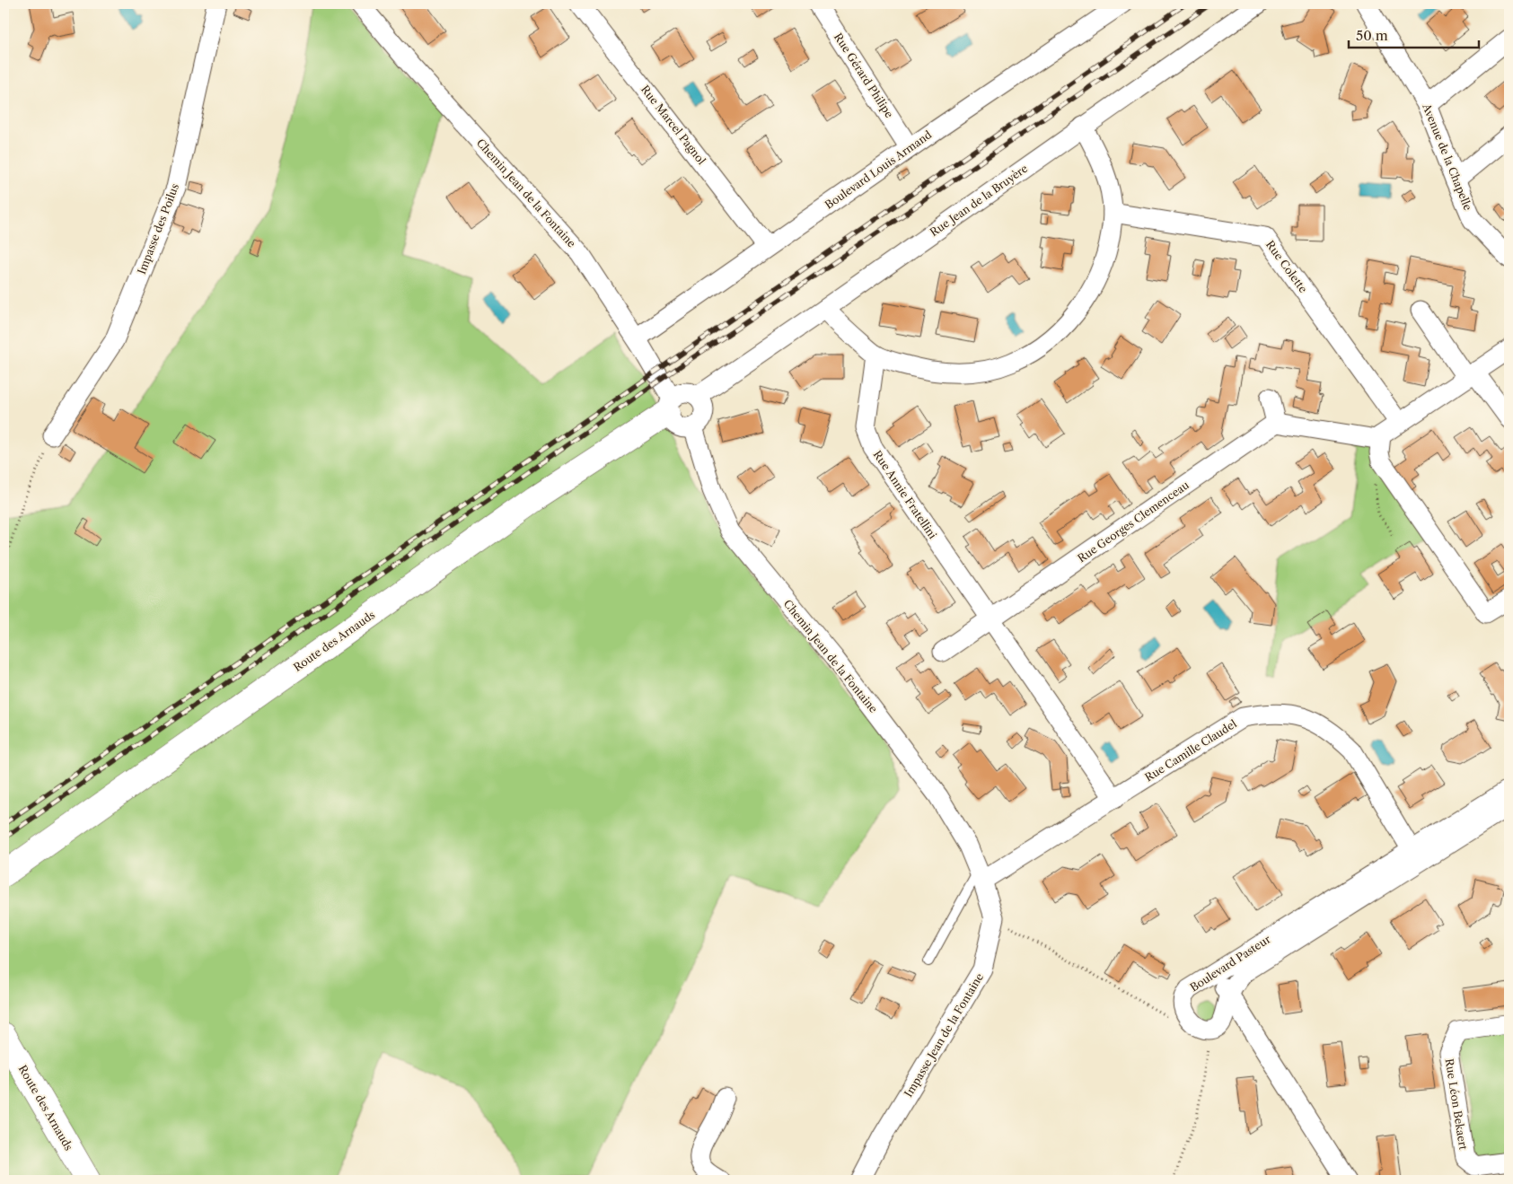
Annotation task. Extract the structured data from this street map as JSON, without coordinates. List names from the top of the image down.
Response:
{
  "streets": {
    "street": [
      "Rue Gérard Philipe",
      "Rue Marcel Pagnol",
      "Avenue de la Chapelle",
      "Boulevard Louis Armand",
      "Chemin Jean de la Fontaine",
      "Rue Jean de la Bruyère",
      "Impasse des Poilus",
      "Rue Colette",
      "Rue Annie Fratellini",
      "Rue Georges Clemenceau",
      "Route des Arnauds",
      "Rue Camille Claudel",
      "Boulevard Pasteur",
      "Impasse Jean de la Fontaine",
      "Rue Léon Bekaert"
    ]
  },
  "crossings": [
    ["Rue Gérard Philipe", "Boulevard Louis Armand"],
    ["Rue Marcel Pagnol", "Boulevard Louis Armand"],
    ["Boulevard Louis Armand", "Chemin Jean de la Fontaine"],
    ["Chemin Jean de la Fontaine", "Rue Jean de la Bruyère"],
    ["Chemin Jean de la Fontaine", "Route des Arnauds"],
    ["Chemin Jean de la Fontaine", "Rue Camille Claudel"],
    ["Rue Jean de la Bruyère", "Route des Arnauds"],
    ["Rue Annie Fratellini", "Rue Georges Clemenceau"],
    ["Rue Camille Claudel", "Boulevard Pasteur"]
  ],
  "scale_bar": "50 m"
}
